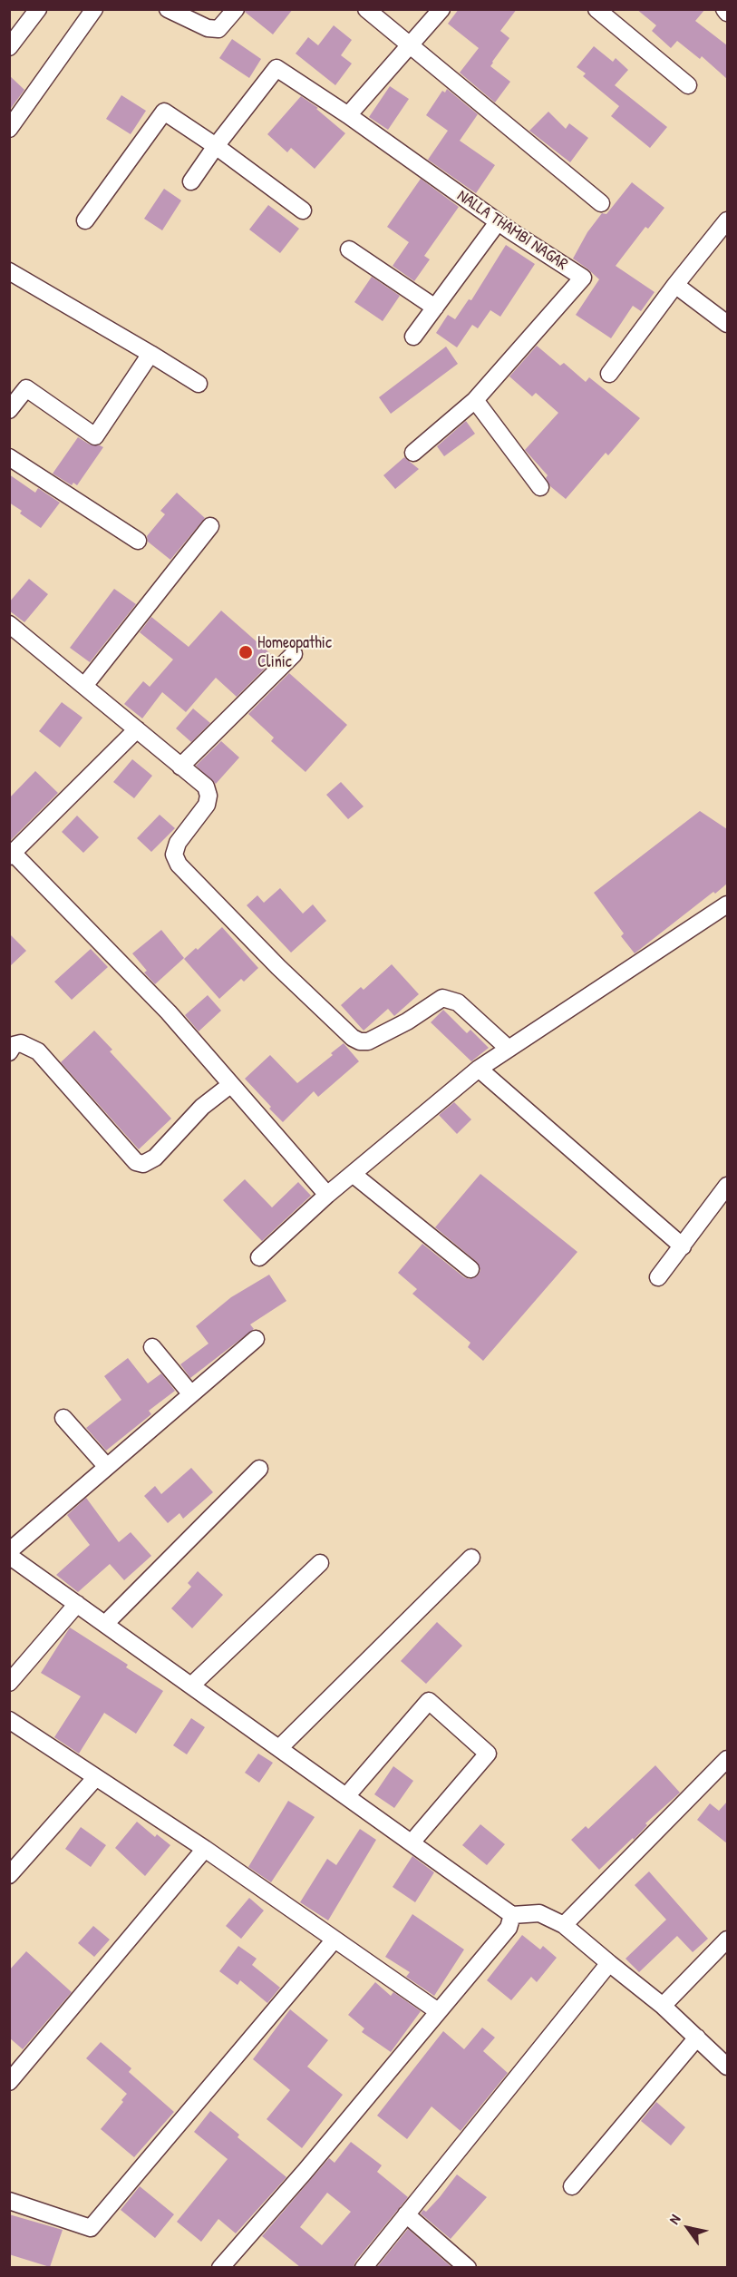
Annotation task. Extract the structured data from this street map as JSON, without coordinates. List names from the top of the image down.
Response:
{
  "streets": {
    "street": ["NALLA THAMBI NAGAR"]
  },
  "places": ["Homeopathic Clinic"],
  "north": "top left"
}
